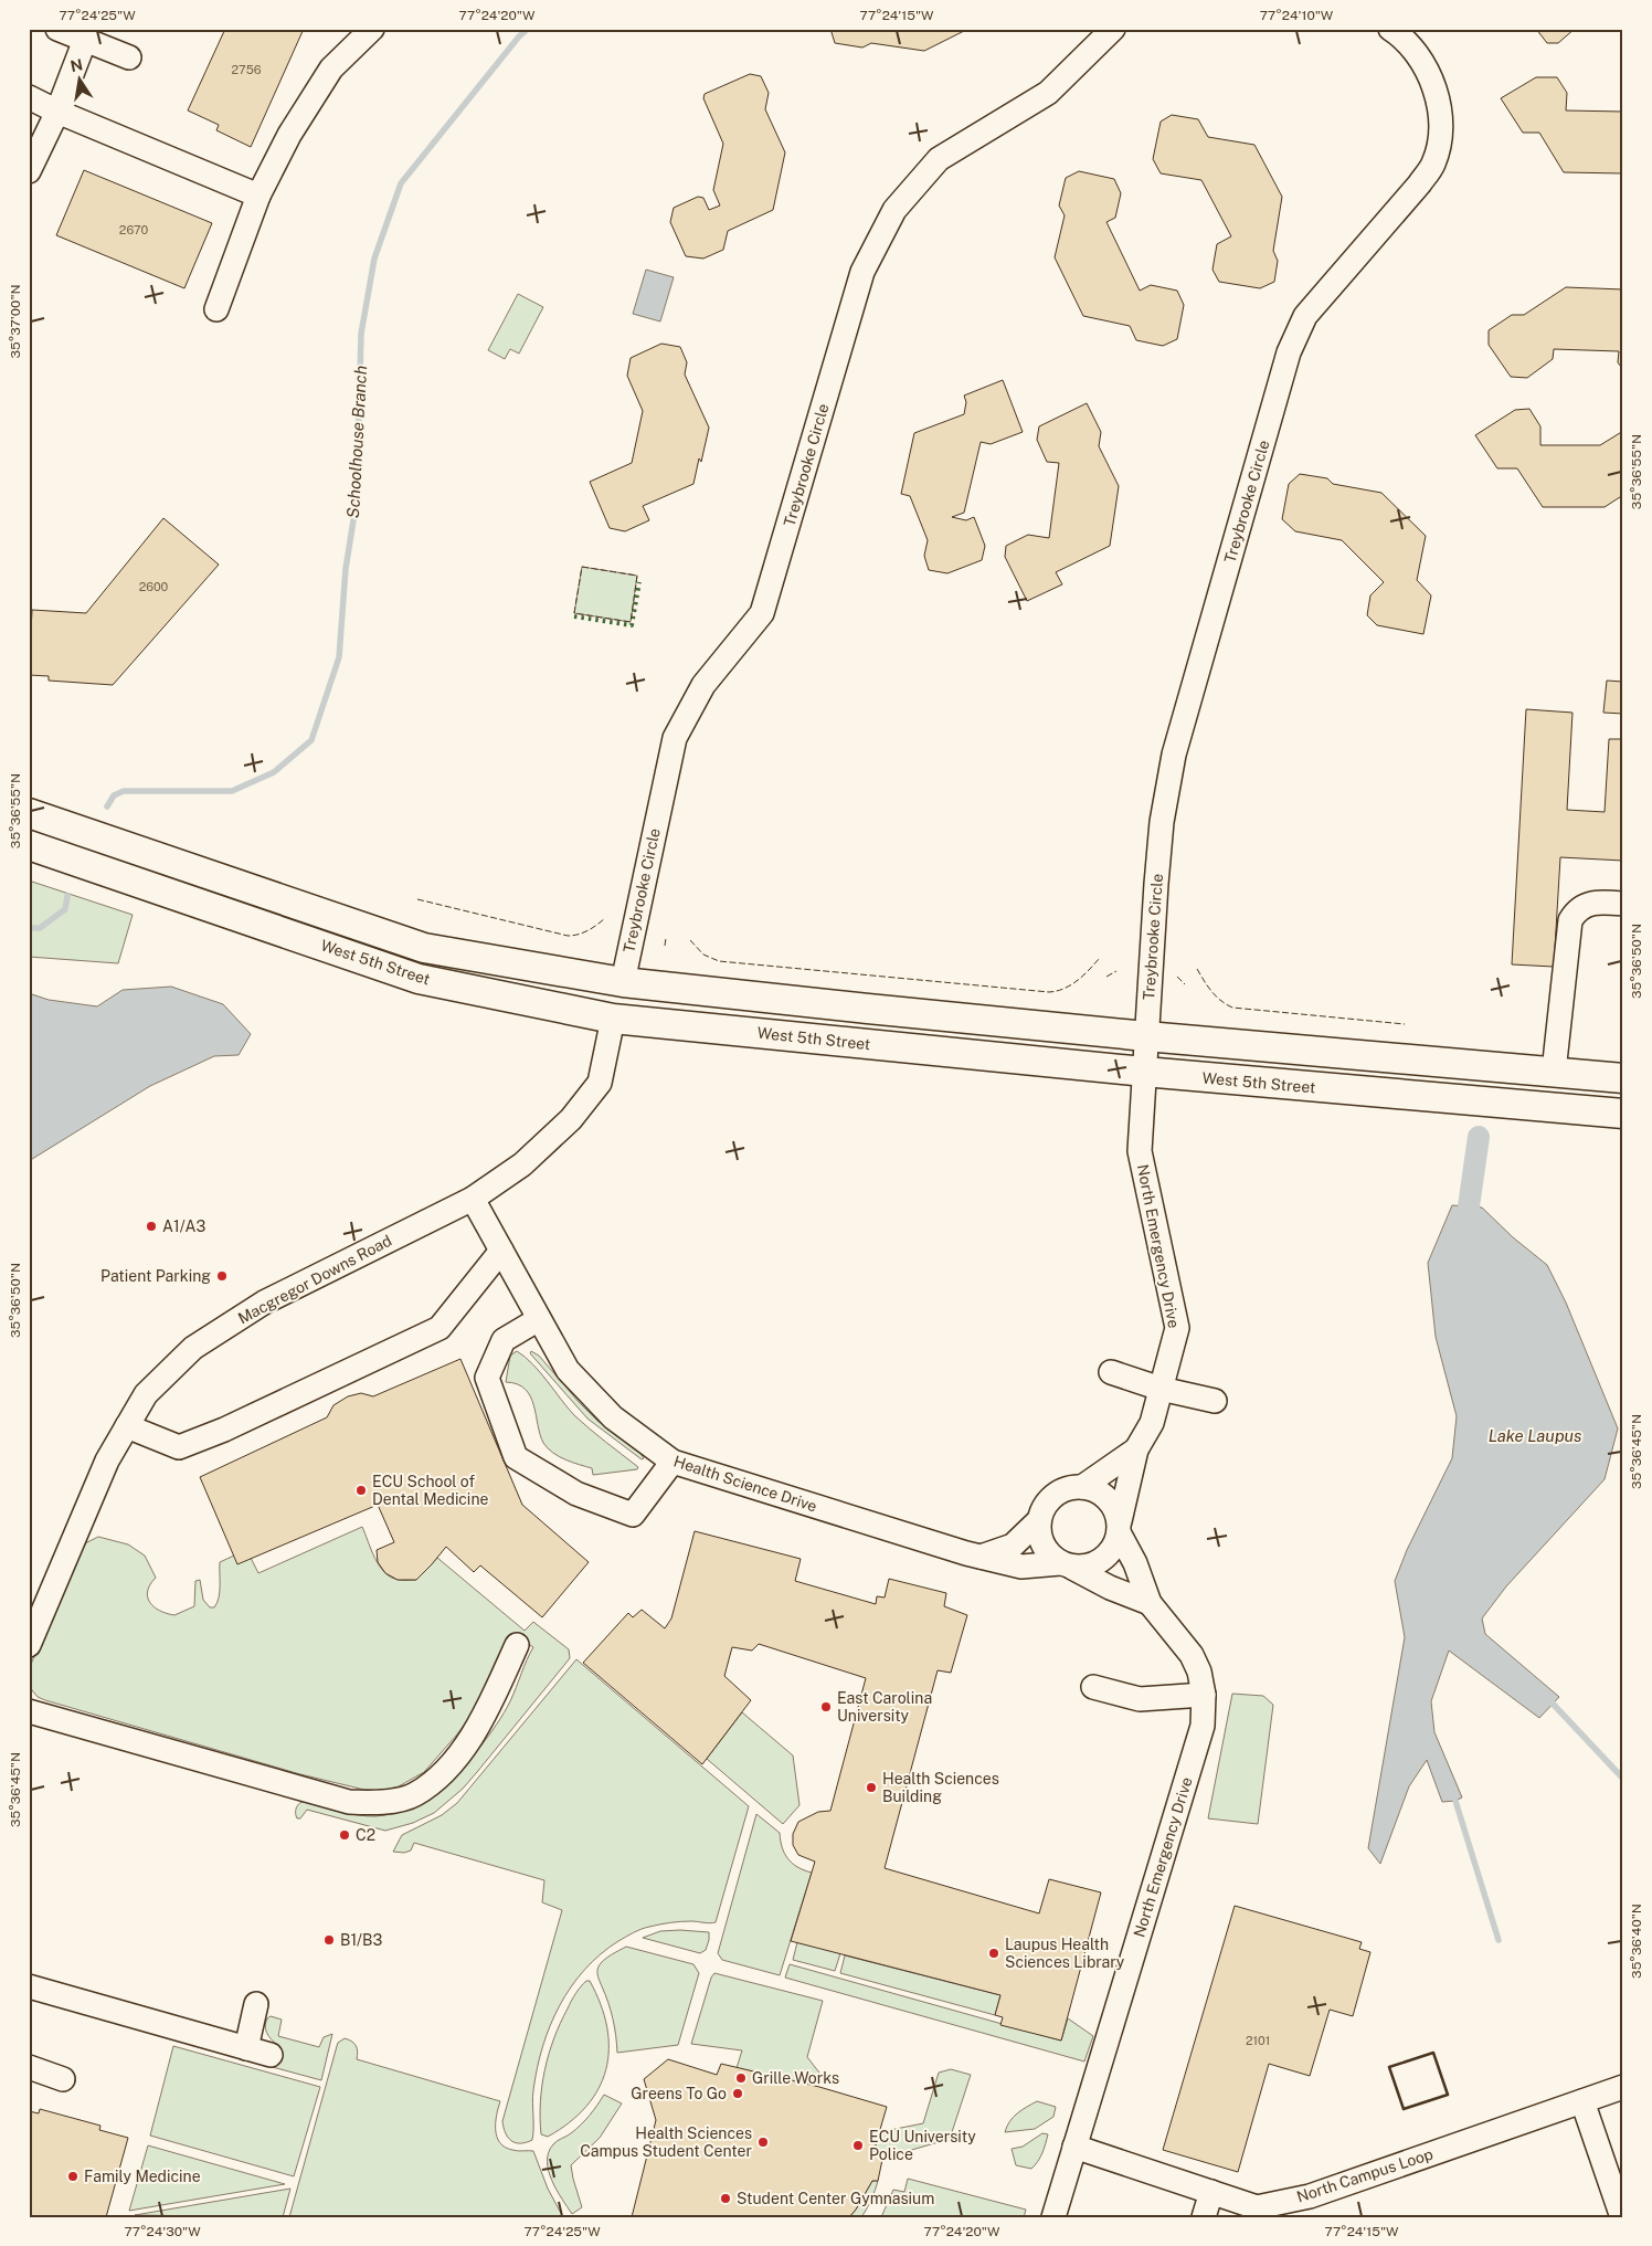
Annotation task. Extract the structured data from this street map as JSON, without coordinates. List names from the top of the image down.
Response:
{
  "streets": {
    "main road": ["West 5th Street"],
    "street": [
      "Treybrooke Circle",
      "North Emergency Drive",
      "Macgregor Downs Road",
      "Health Science Drive",
      "North Campus Loop"
    ]
  },
  "crossings": [
    ["Treybrooke Circle", "West 5th Street"],
    ["Treybrooke Circle", "North Emergency Drive"],
    ["West 5th Street", "North Emergency Drive"],
    ["West 5th Street", "Macgregor Downs Road"],
    ["North Emergency Drive", "Health Science Drive"],
    ["North Emergency Drive", "North Campus Loop"],
    ["Macgregor Downs Road", "Health Science Drive"]
  ],
  "water": ["Schoolhouse Branch", "Lake Laupus"],
  "places": [
    "A1/A3",
    "Patient Parking",
    "ECU School of Dental Medicine",
    "East Carolina University",
    "Health Sciences Building",
    "C2",
    "B1/B3",
    "Laupus Health Sciences Library",
    "Grille Works",
    "Greens To Go",
    "Health Sciences Campus Student Center",
    "ECU University Police",
    "Family Medicine",
    "Student Center Gymnasium"
  ],
  "house_numbers": [
    "2756",
    "2670",
    "2600",
    "2101"
  ],
  "north": "top",
  "coordinates": [
    "77°24'25\"W",
    "77°24'20\"W",
    "77°24'15\"W",
    "77°24'10\"W",
    "35°37'00\"N",
    "35°36'55\"N",
    "35°36'50\"N",
    "35°36'45\"N",
    "35°36'40\"N",
    "77°24'30\"W"
  ]
}
